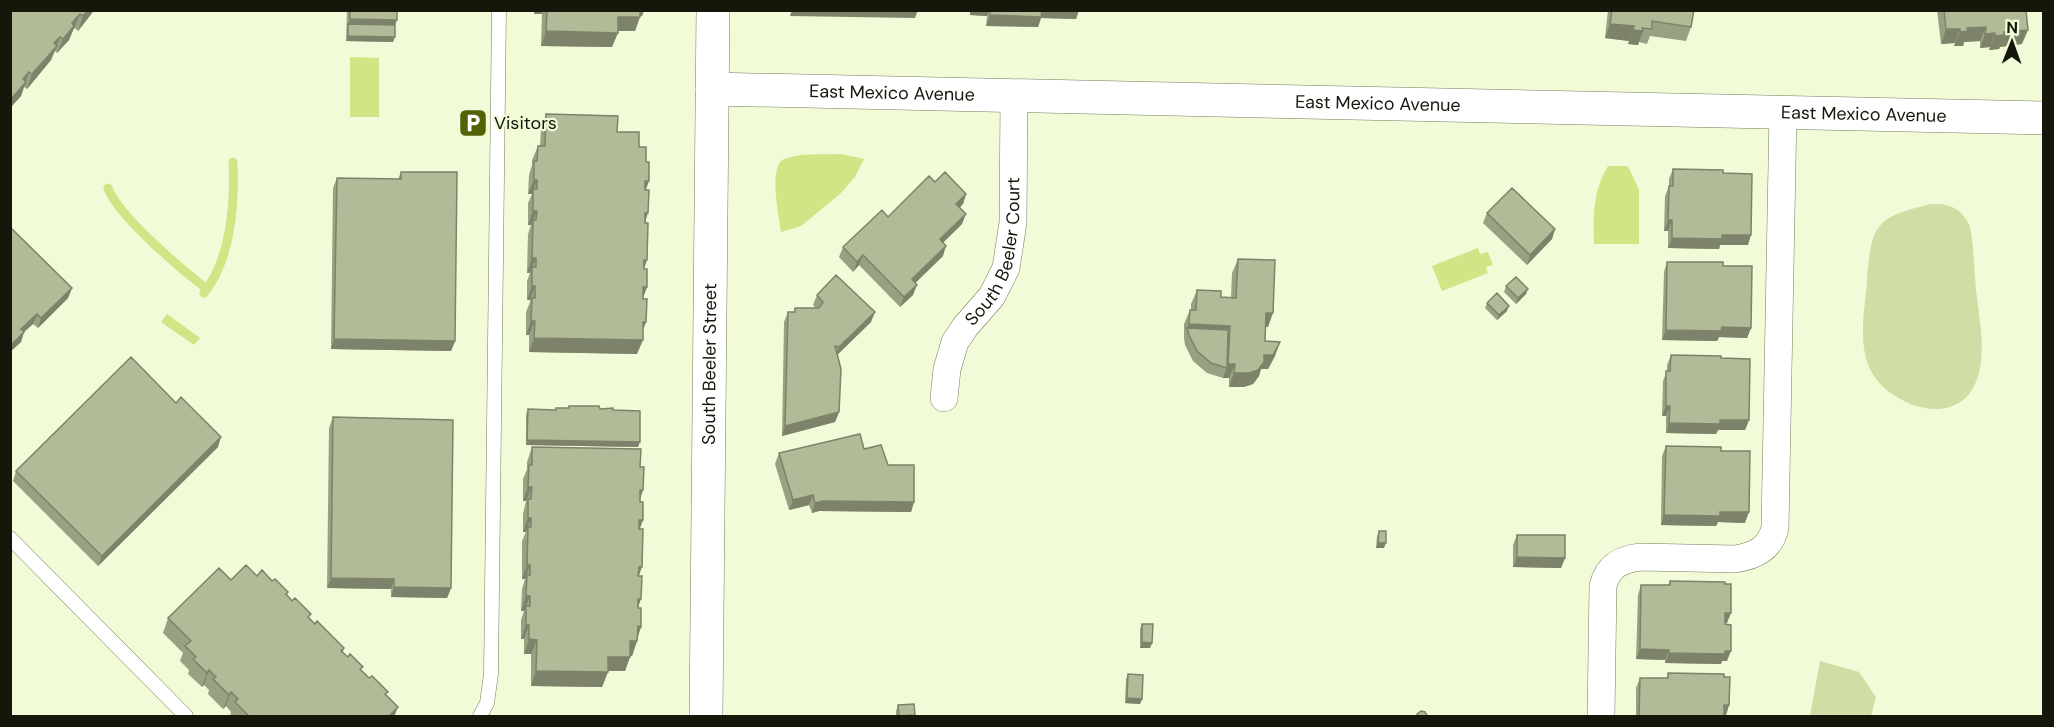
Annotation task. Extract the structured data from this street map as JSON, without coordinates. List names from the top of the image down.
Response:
{
  "streets": {
    "street": ["East Mexico Avenue", "South Beeler Court", "South Beeler Street"]
  },
  "crossings": [
    ["East Mexico Avenue", "South Beeler Court"],
    ["East Mexico Avenue", "South Beeler Street"]
  ],
  "places": {
    "parking": ["Visitors"]
  },
  "north": "top"
}
